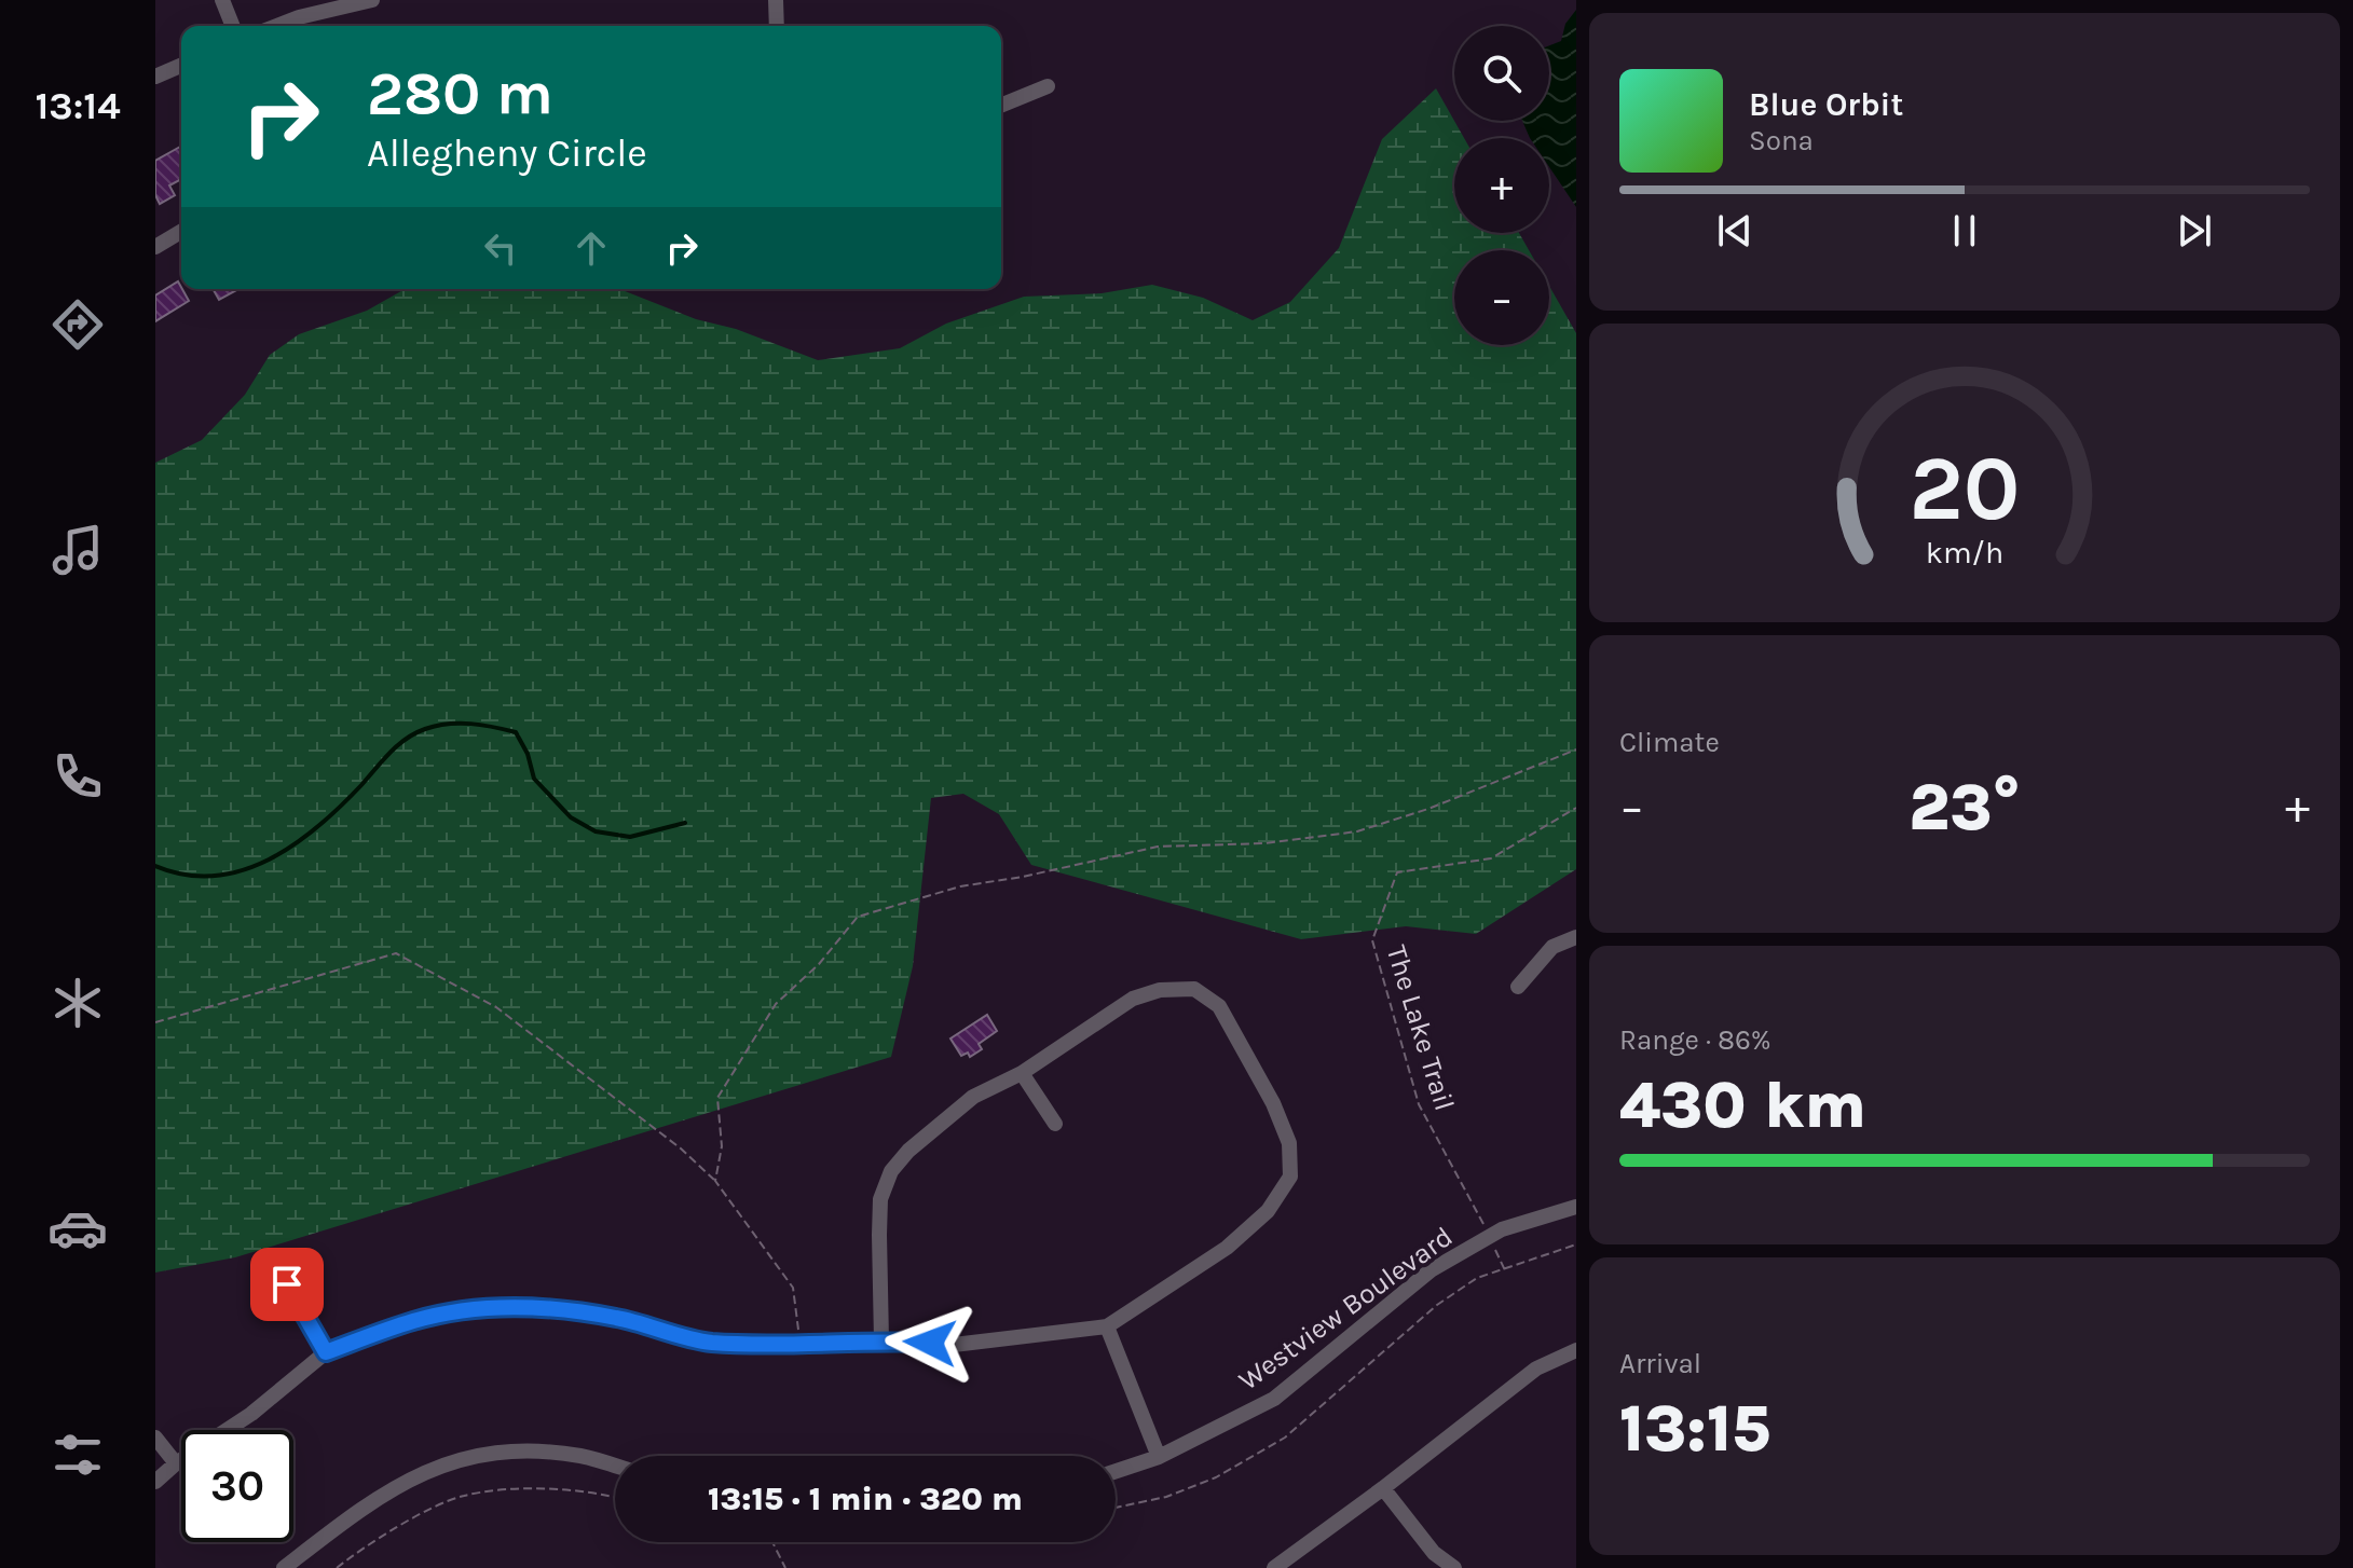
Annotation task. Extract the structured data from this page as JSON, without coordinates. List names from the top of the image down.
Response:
{
  "streets": {
    "street": ["Westview Boulevard"],
    "path": ["The Lake Trail"]
  },
  "crossings": [
    ["The Lake Trail", "Westview Boulevard"]
  ],
  "page": {
    "tabs": "13:14",
    "map_buttons": ["+", "−"],
    "turn": ["280 m", "Allegheny Circle"],
    "song": ["Blue Orbit", "Sona"],
    "tile": [
      "Climate",
      ["Range · 86%", "430 km"],
      ["Arrival", "13:15"]
    ],
    "heat": ["−", "23°", "+"],
    "limit": "30",
    "trip": "13:15 · 1 min · 320 m",
    "gauge": ["20", "km/h"]
  }
}
